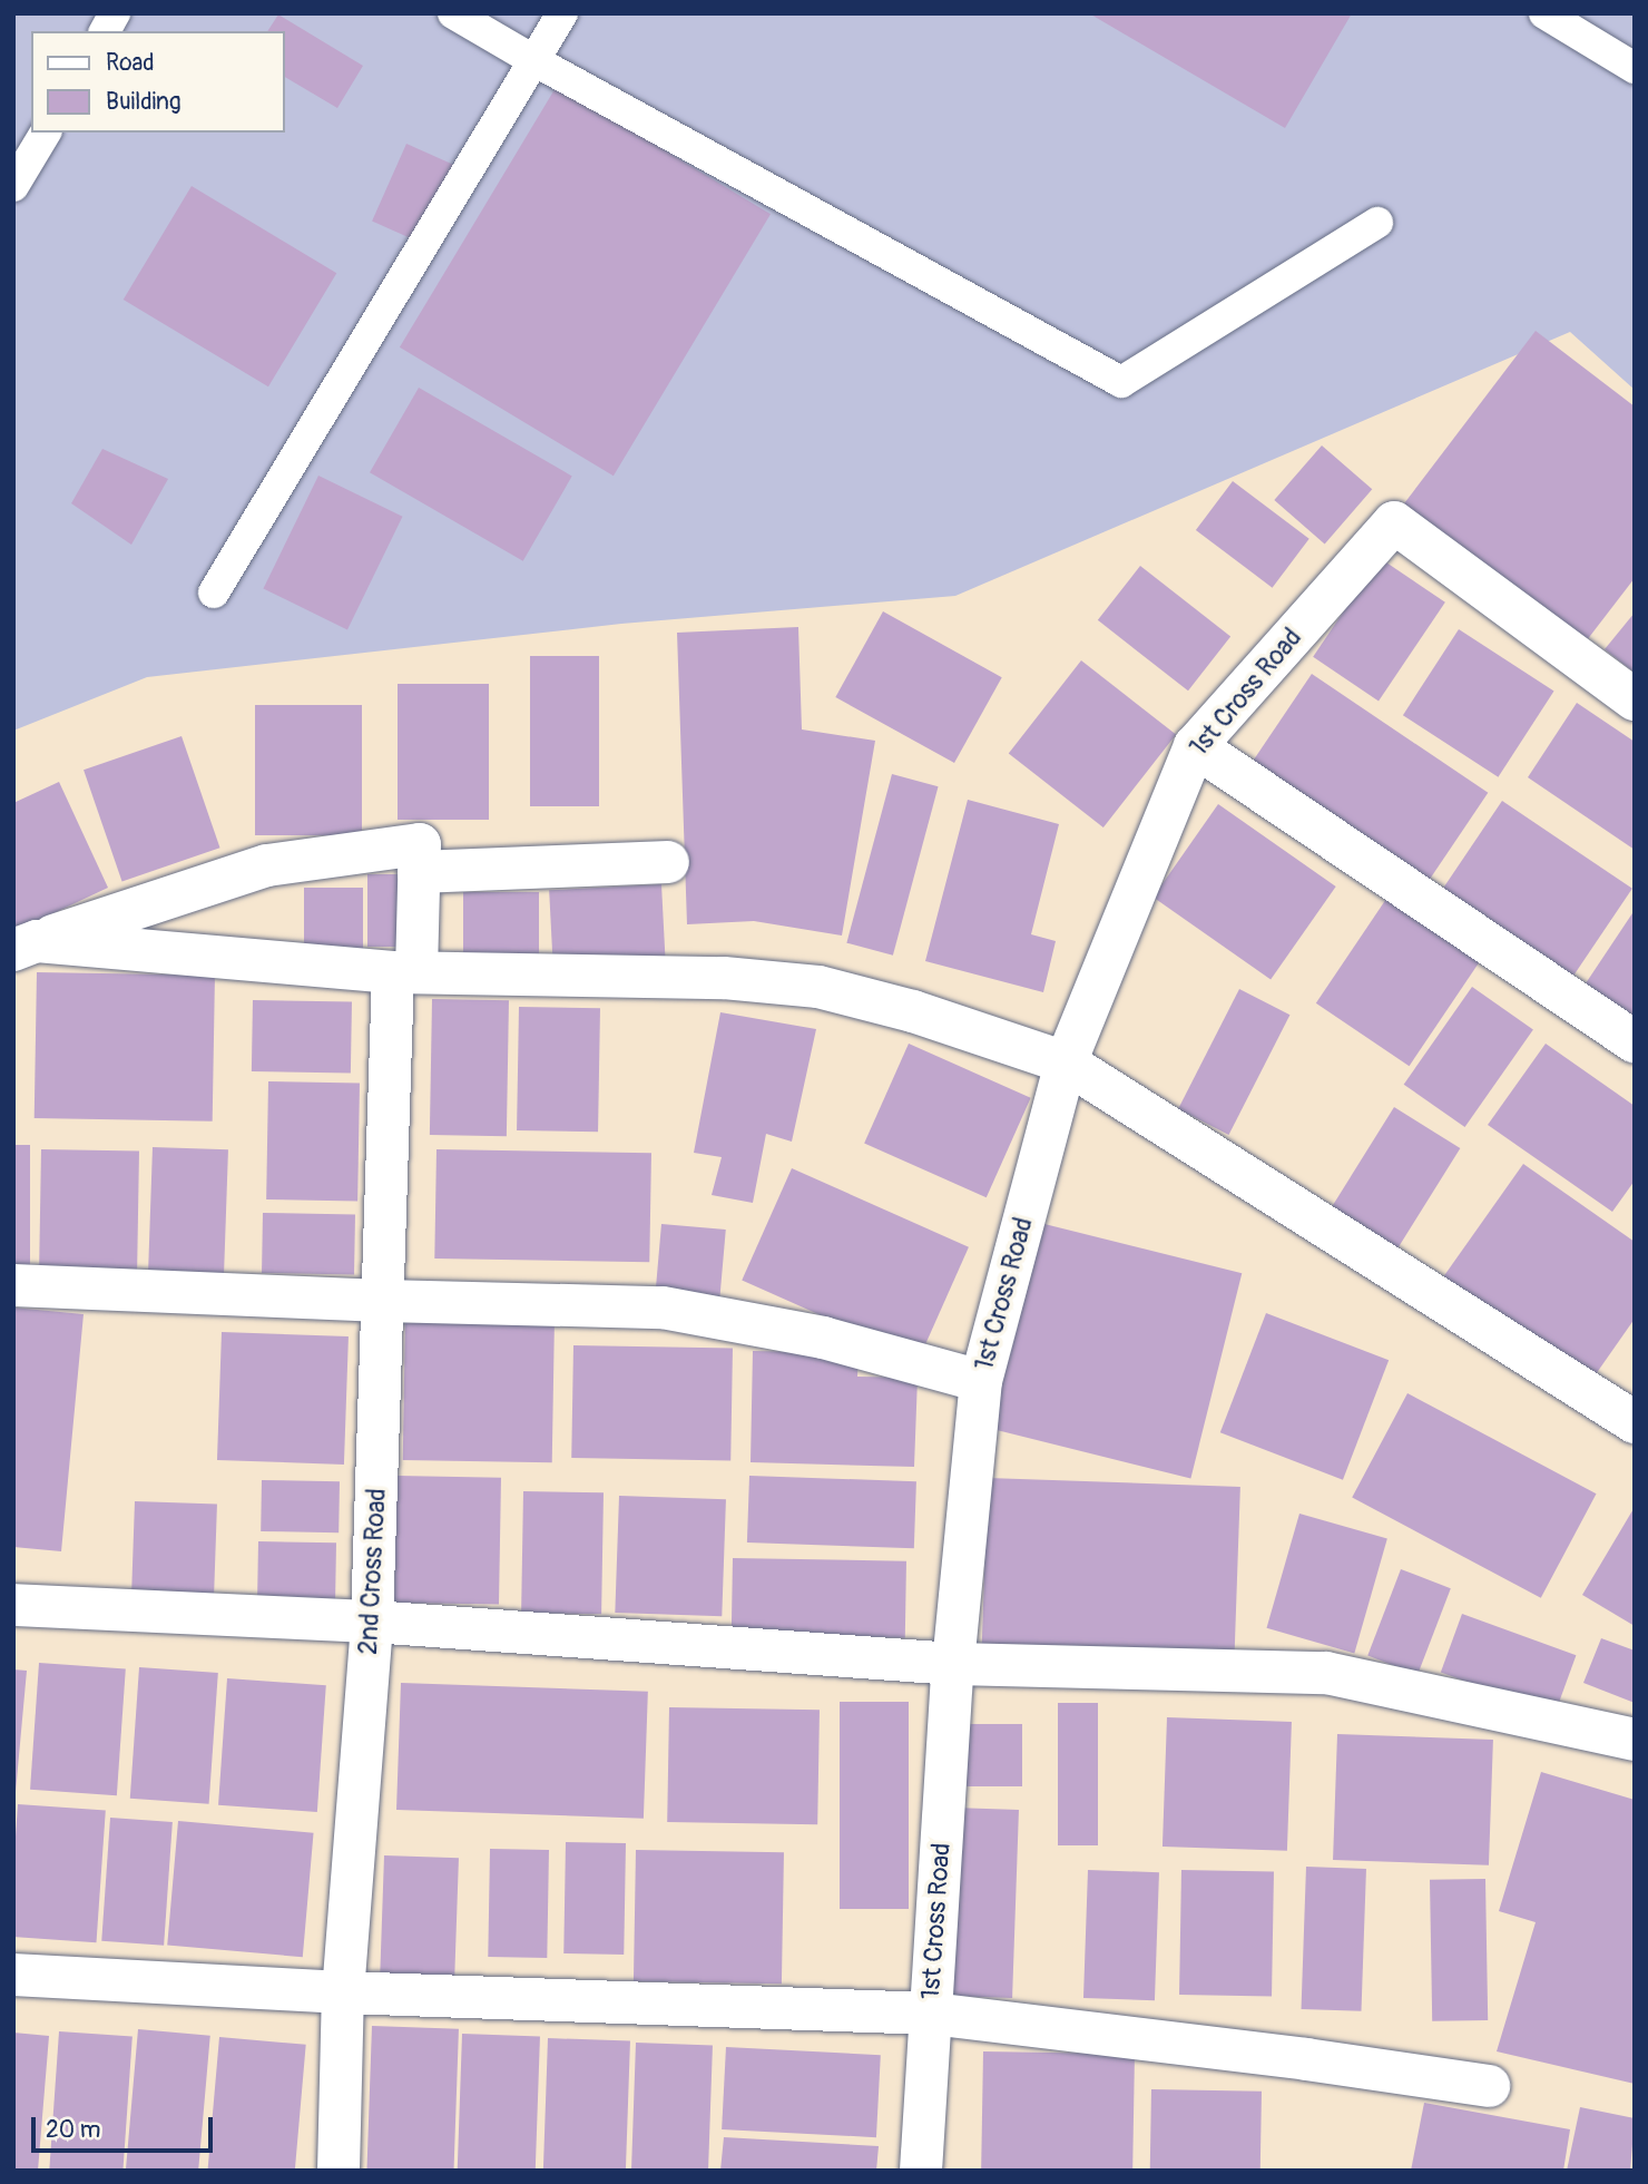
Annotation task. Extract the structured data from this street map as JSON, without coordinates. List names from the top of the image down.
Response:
{
  "streets": {
    "street": ["1st Cross Road", "2nd Cross Road"]
  },
  "legend": ["Road", "Building"],
  "scale_bar": "20 m"
}
